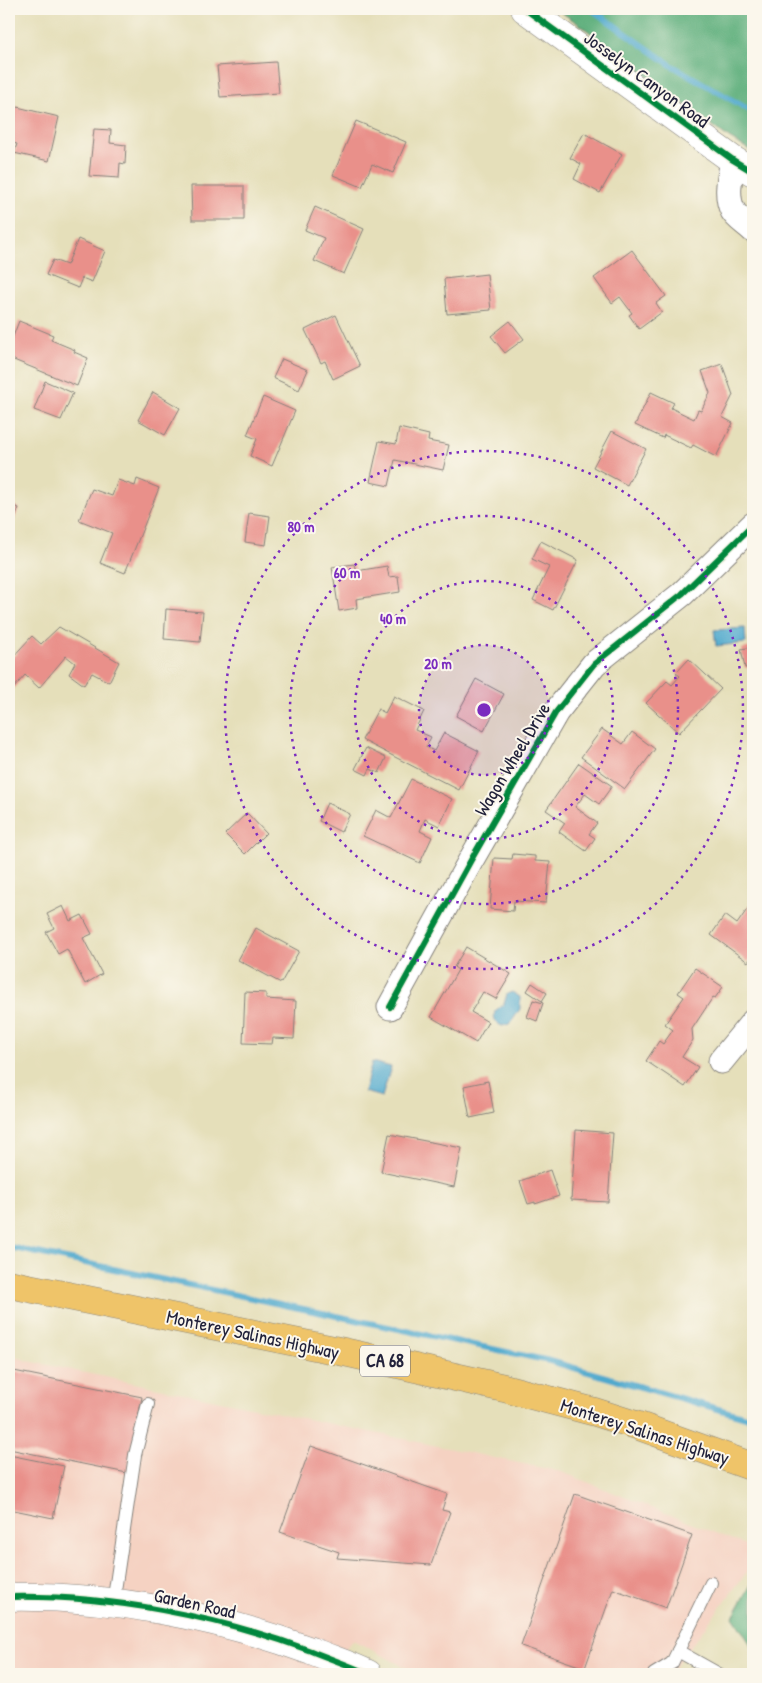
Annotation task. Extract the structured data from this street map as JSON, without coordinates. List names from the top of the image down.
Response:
{
  "streets": {
    "highway": ["Monterey Salinas Highway", "CA 68"],
    "street": ["Josselyn Canyon Road", "Wagon Wheel Drive", "Garden Road"]
  },
  "rings": [
    "80 m",
    "60 m",
    "40 m",
    "20 m"
  ]
}
